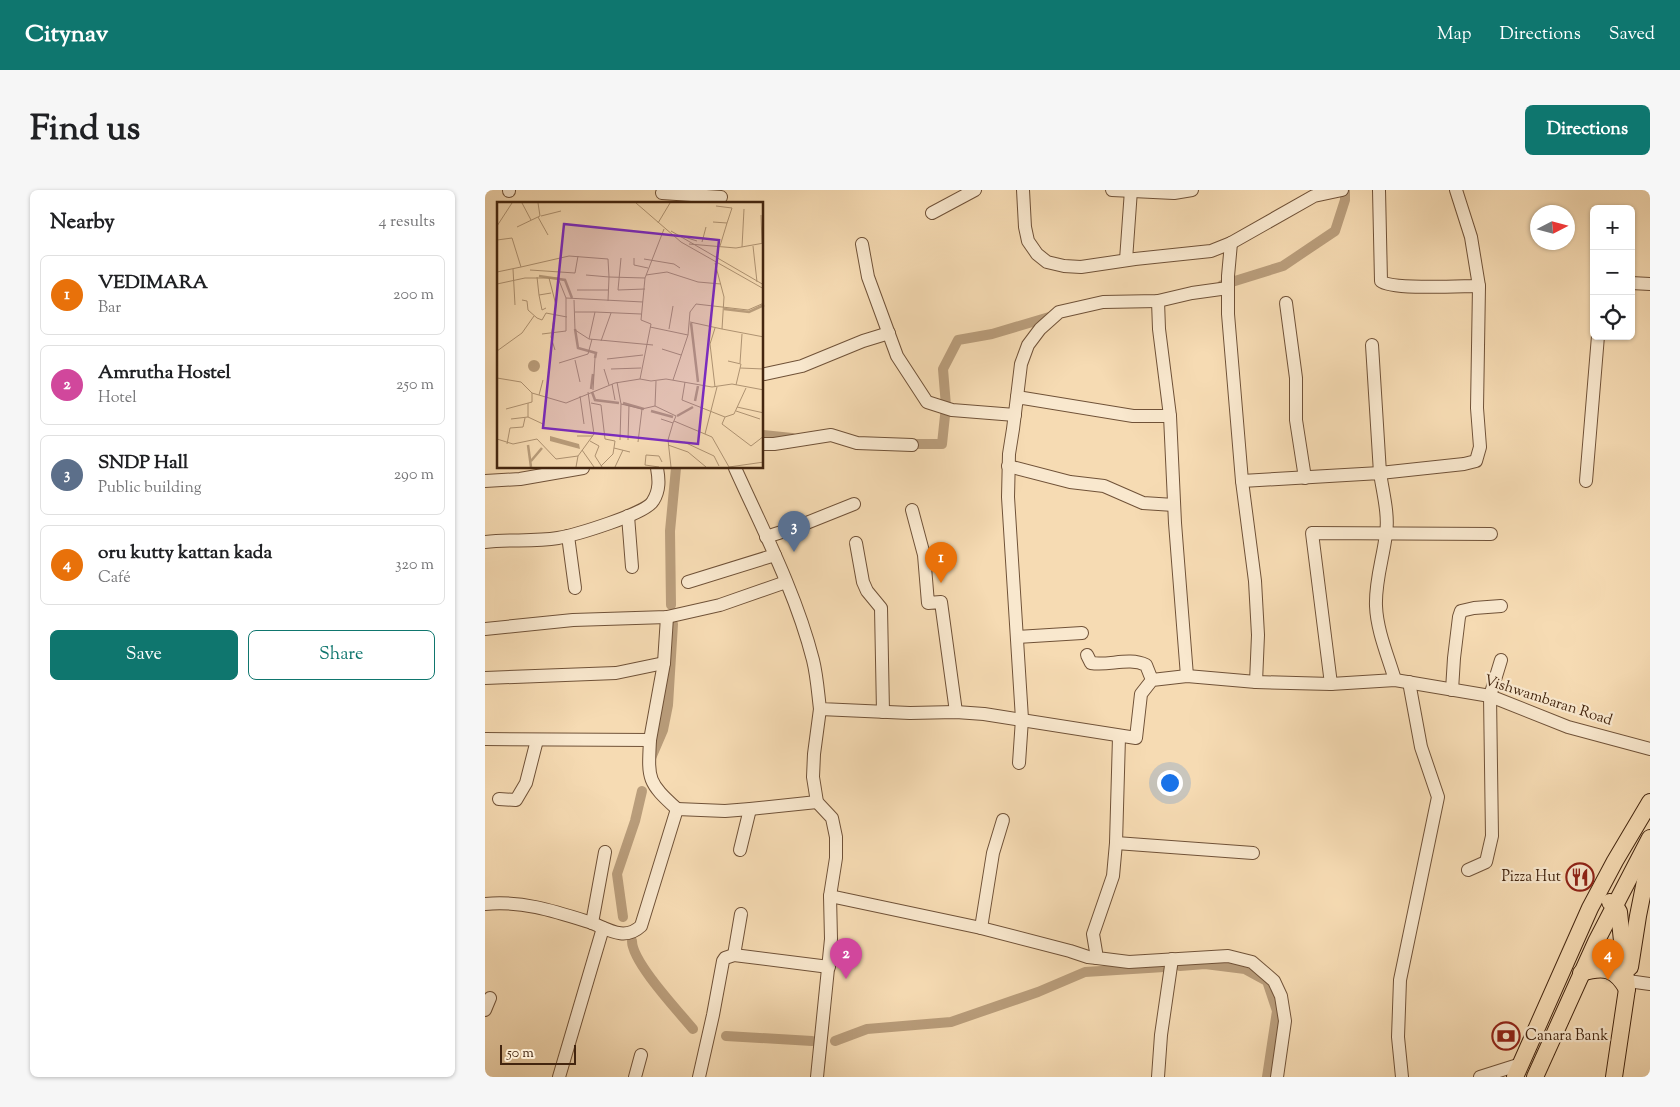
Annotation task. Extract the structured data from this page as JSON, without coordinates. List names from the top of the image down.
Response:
{
  "streets": {
    "street": ["Vishwambaran Road"]
  },
  "places": {
    "restaurant": ["Pizza Hut"],
    "bank": ["Canara Bank"]
  },
  "scale_bar": "50 m",
  "north": "right",
  "page": {
    "header": "Citynav",
    "nav": ["Map", "Directions", "Saved"],
    "title": "Find us",
    "buttons": [
      "Directions",
      ["Save", "Share"]
    ],
    "heading": ["Nearby", "4 results"],
    "map_buttons": ["+", "−"],
    "list": [
      {
        "mark": "1",
        "name": "VEDIMARA",
        "note": "Bar",
        "value": "200 m"
      },
      {
        "mark": "2",
        "name": "Amrutha Hostel",
        "note": "Hotel",
        "value": "250 m"
      },
      {
        "mark": "3",
        "name": "SNDP Hall",
        "note": "Public building",
        "value": "290 m"
      },
      {
        "mark": "4",
        "name": "oru kutty kattan kada",
        "note": "Café",
        "value": "320 m"
      }
    ],
    "pins": [
      "3",
      "1",
      "2",
      "4"
    ],
    "scale": "50 m"
  }
}
